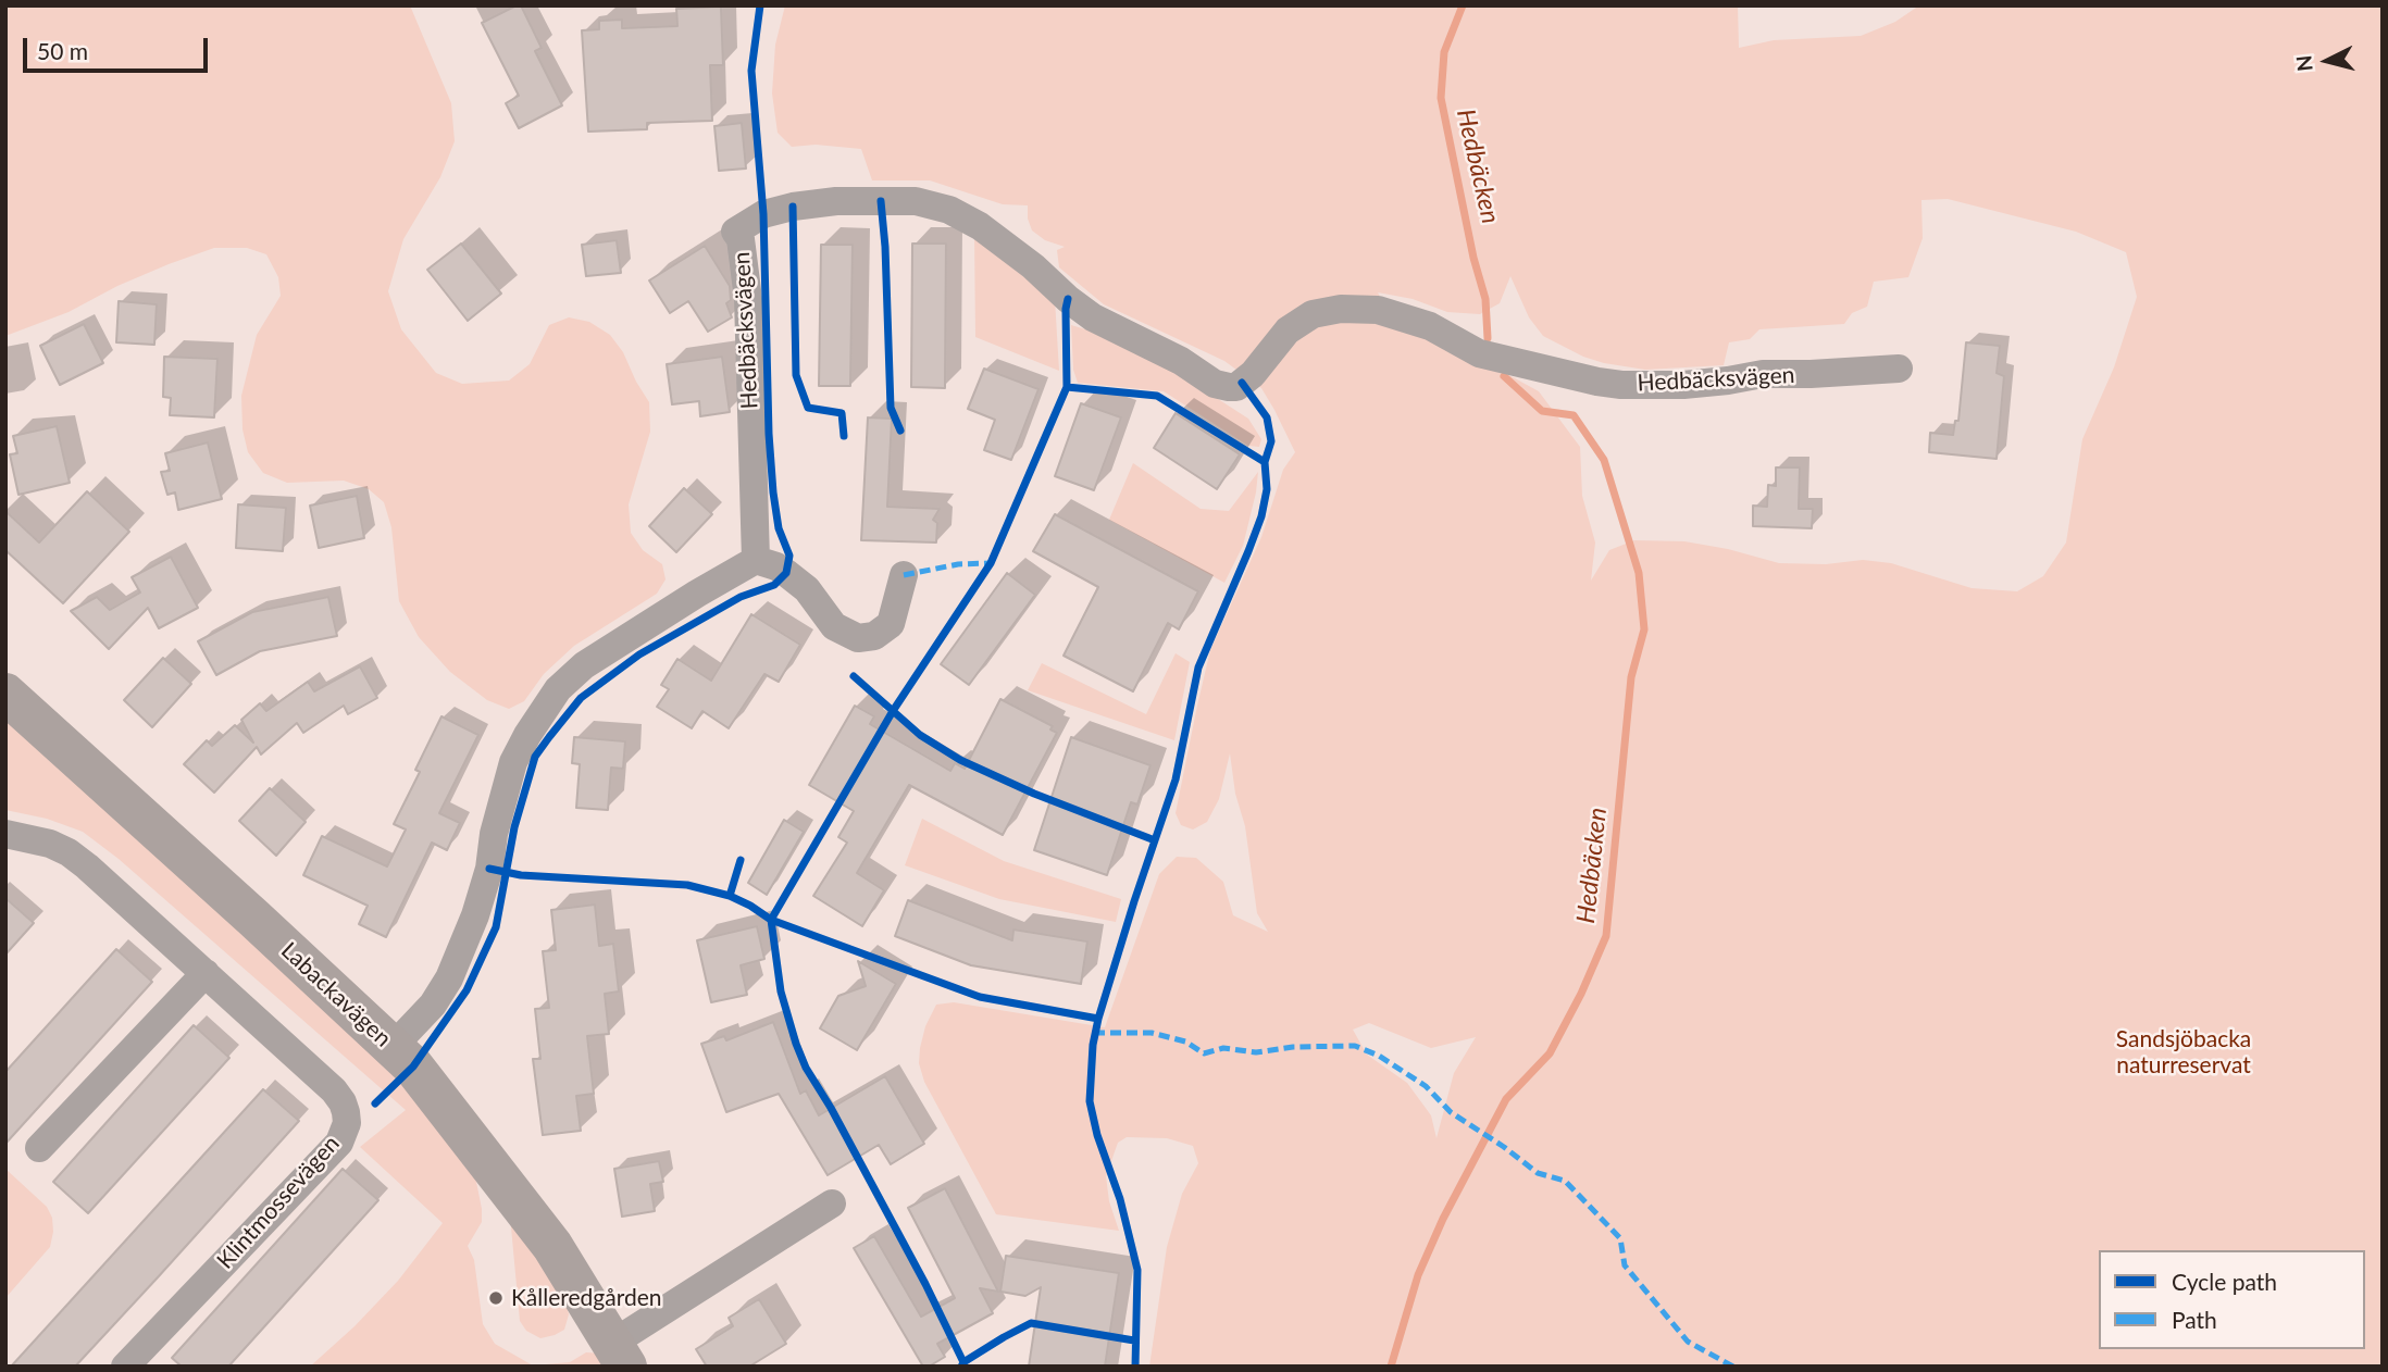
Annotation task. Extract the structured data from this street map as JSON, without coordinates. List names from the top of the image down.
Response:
{
  "streets": {
    "street": ["Hedbäcksvägen", "Labackavägen", "Klintmossevägen"]
  },
  "water": ["Hedbäcken"],
  "parks": ["Sandsjöbacka naturreservat"],
  "places": ["Kålleredgården"],
  "legend": ["Cycle path", "Path"],
  "scale_bar": "50 m",
  "north": "left"
}
